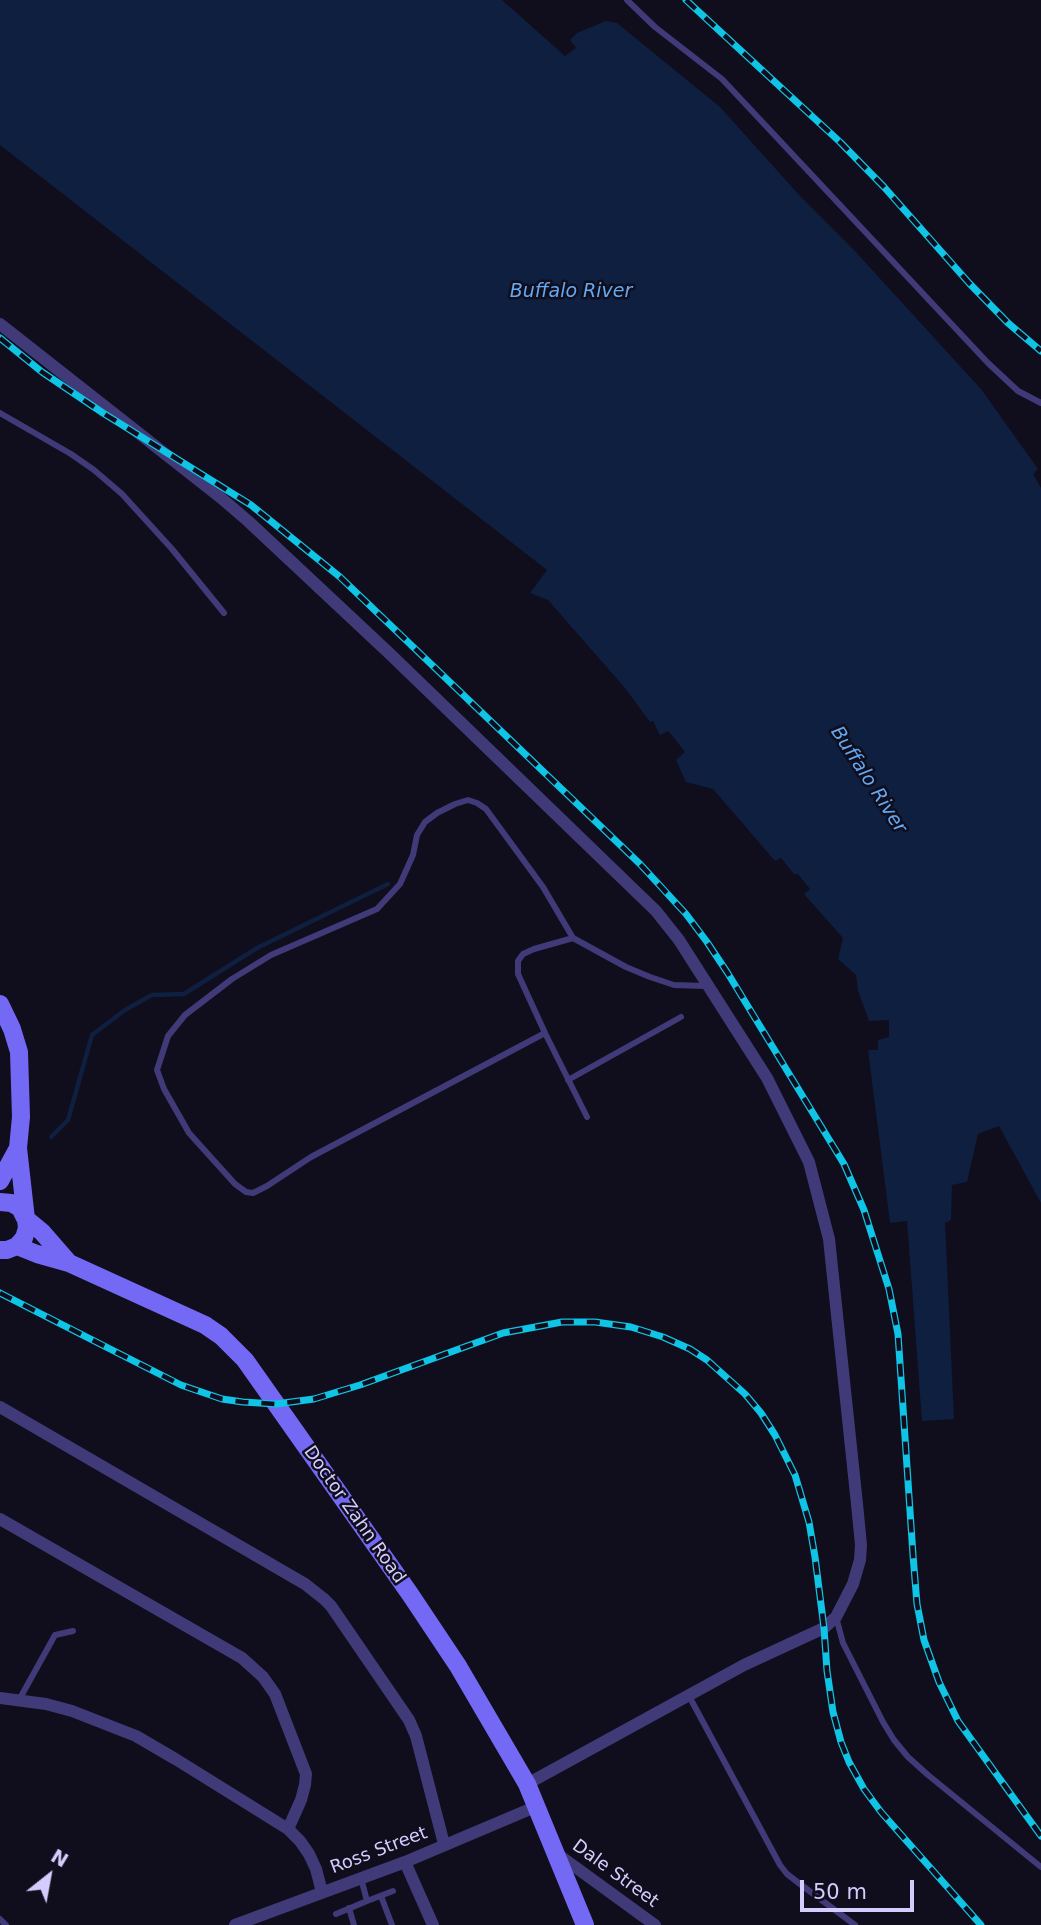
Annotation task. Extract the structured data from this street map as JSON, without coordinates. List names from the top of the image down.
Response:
{
  "streets": {
    "street": ["Doctor Zahn Road", "Ross Street", "Dale Street"]
  },
  "crossings": [
    ["Doctor Zahn Road", "Ross Street"],
    ["Doctor Zahn Road", "Dale Street"]
  ],
  "water": ["Buffalo River"],
  "scale_bar": "50 m",
  "north": "top right"
}
